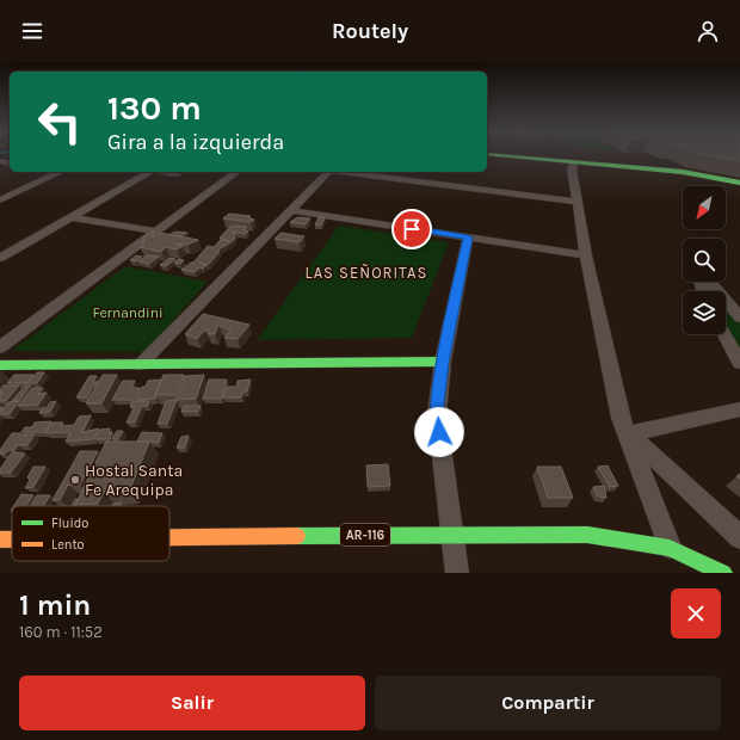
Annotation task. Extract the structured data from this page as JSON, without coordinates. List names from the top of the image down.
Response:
{
  "streets": {
    "street": ["AR-116"]
  },
  "districts": ["LAS SEÑORITAS"],
  "parks": ["Fernandini"],
  "places": ["Hostal Santa Fe Arequipa"],
  "legend": ["Fluido", "Lento"],
  "north": "bottom left",
  "page": {
    "header": "Routely",
    "turn": ["130 m", "Gira a la izquierda"],
    "heading": ["1 min", "160 m · 11:52"],
    "buttons": ["Salir", "Compartir"]
  }
}
